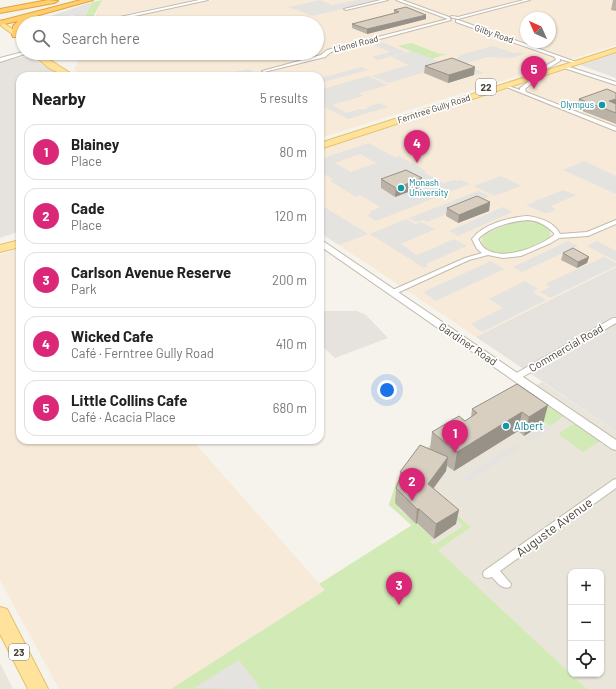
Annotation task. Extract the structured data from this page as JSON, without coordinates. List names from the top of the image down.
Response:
{
  "streets": {
    "main road": ["22", "Ferntree Gully Road", "23"],
    "street": [
      "Gilby Road",
      "Lionel Road",
      "Gardiner Road",
      "Commercial Road",
      "Auguste Avenue"
    ]
  },
  "crossings": [
    ["Gilby Road", "Ferntree Gully Road"],
    ["Gardiner Road", "Commercial Road"]
  ],
  "places": ["Olympus", "Monash University", "Albert"],
  "north": "top left",
  "page": {
    "search": "Search here",
    "pins": [
      "5",
      "4",
      "1",
      "2",
      "3"
    ],
    "heading": ["Nearby", "5 results"],
    "list": [
      {
        "mark": "1",
        "name": "Blainey",
        "note": "Place",
        "value": "80 m"
      },
      {
        "mark": "2",
        "name": "Cade",
        "note": "Place",
        "value": "120 m"
      },
      {
        "mark": "3",
        "name": "Carlson Avenue Reserve",
        "note": "Park",
        "value": "200 m"
      },
      {
        "mark": "4",
        "name": "Wicked Cafe",
        "note": "Café · Ferntree Gully Road",
        "value": "410 m"
      },
      {
        "mark": "5",
        "name": "Little Collins Cafe",
        "note": "Café · Acacia Place",
        "value": "680 m"
      }
    ],
    "map_buttons": ["+", "−"]
  }
}
